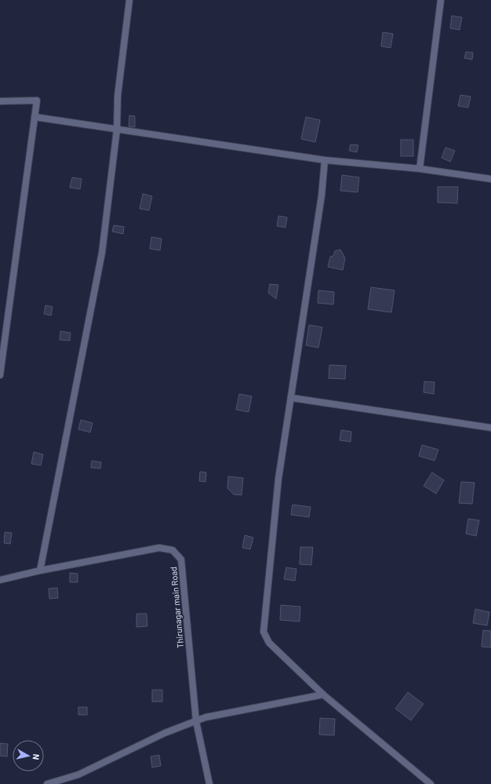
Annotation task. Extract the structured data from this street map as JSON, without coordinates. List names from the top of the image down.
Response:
{
  "streets": {
    "street": ["Thirunagar main Road"]
  },
  "north": "right"
}
